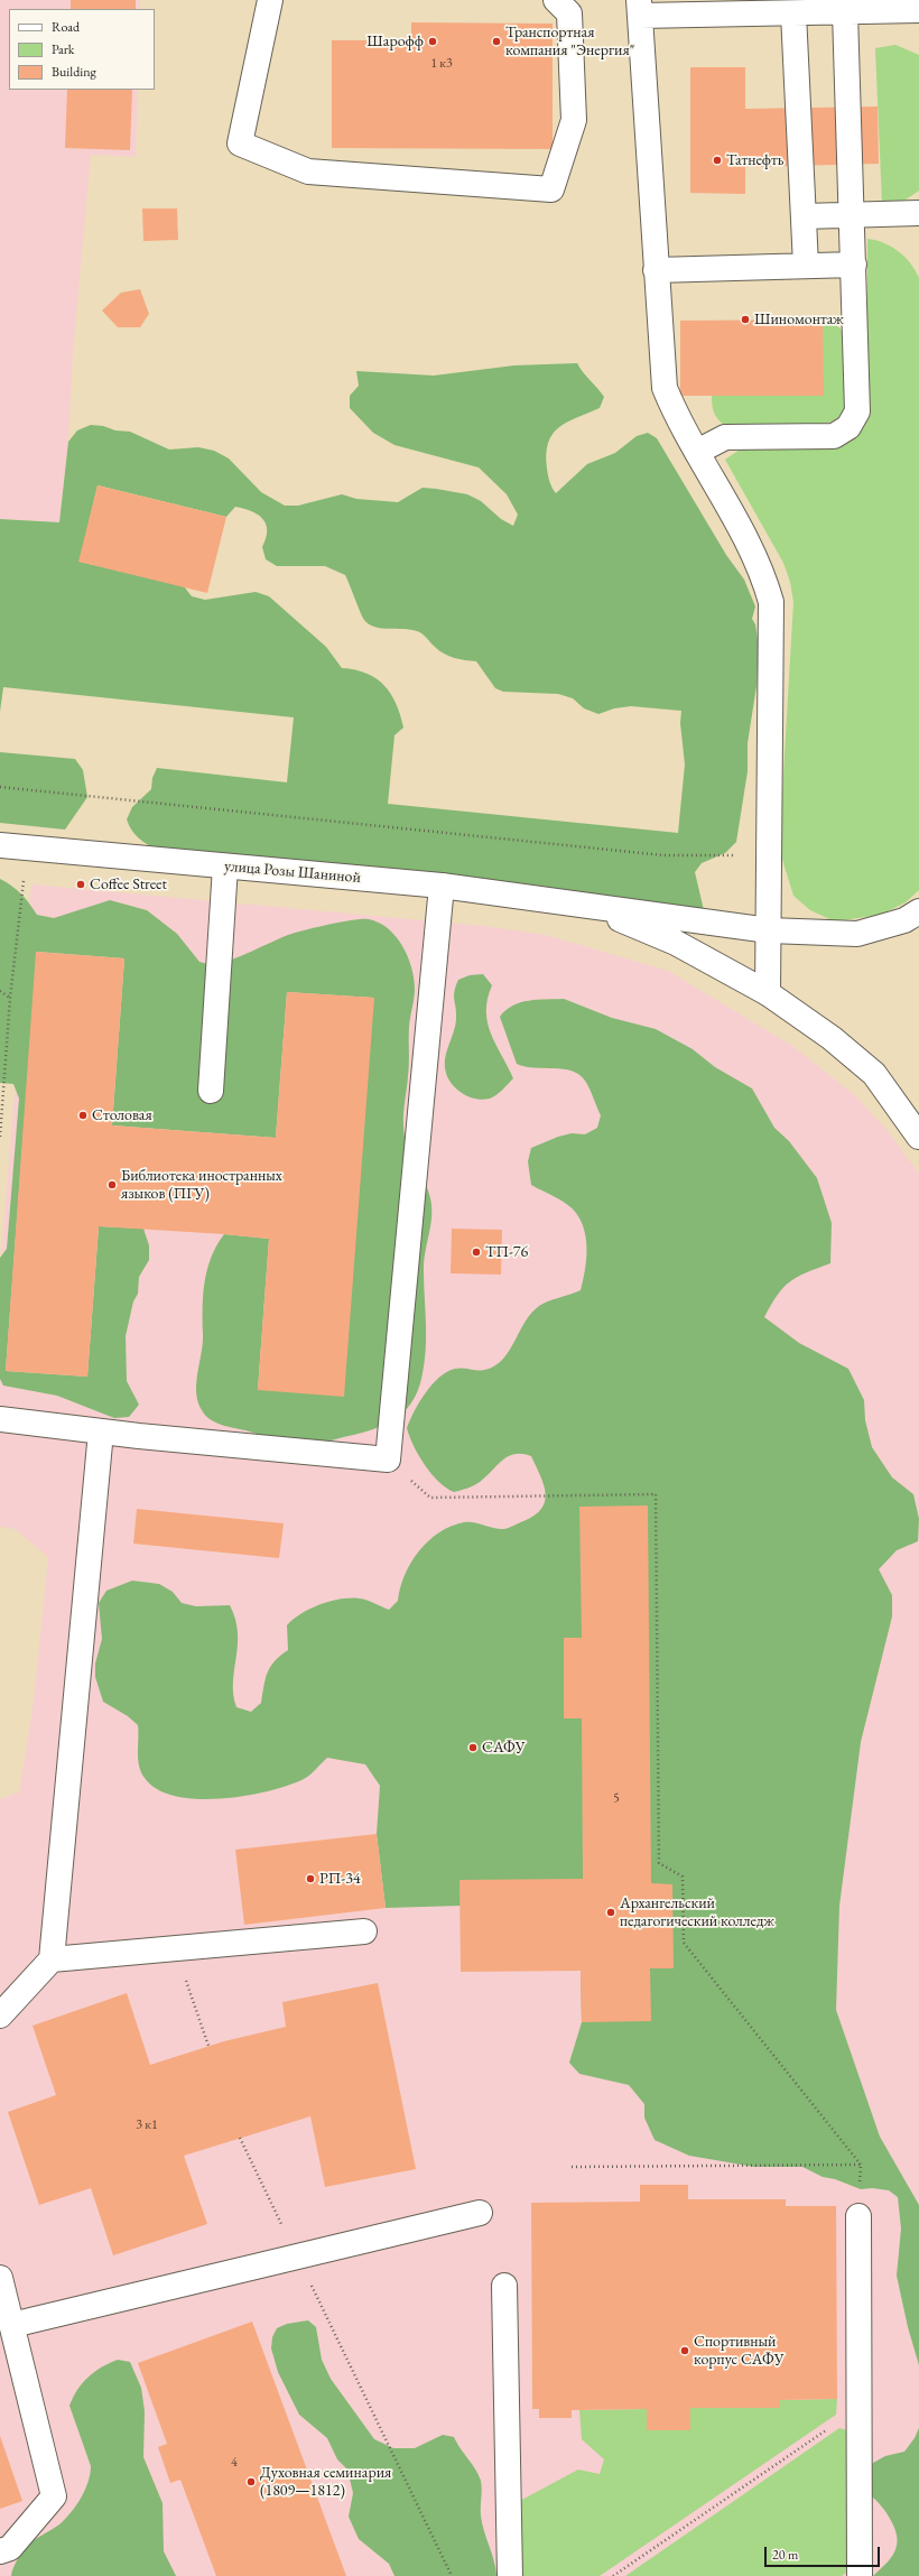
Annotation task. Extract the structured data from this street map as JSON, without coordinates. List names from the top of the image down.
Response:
{
  "streets": {
    "main road": ["улица Розы Шаниной"]
  },
  "places": [
    "Шарофф",
    "Транспортная компания \"Энергия\"",
    "Татнефть",
    "Шиномонтаж",
    "Coffee Street",
    "Столовая",
    "Библиотека иностранных языков (ПГУ)",
    "ТП-76",
    "САФУ",
    "РП-34",
    "Архангельский педагогический колледж",
    "Спортивный корпус САФУ",
    "Духовная семинария (1809—1812)"
  ],
  "house_numbers": [
    "1 к3",
    "5",
    "3 к1",
    "4"
  ],
  "legend": ["Road", "Park", "Building"],
  "scale_bar": "20 m"
}
